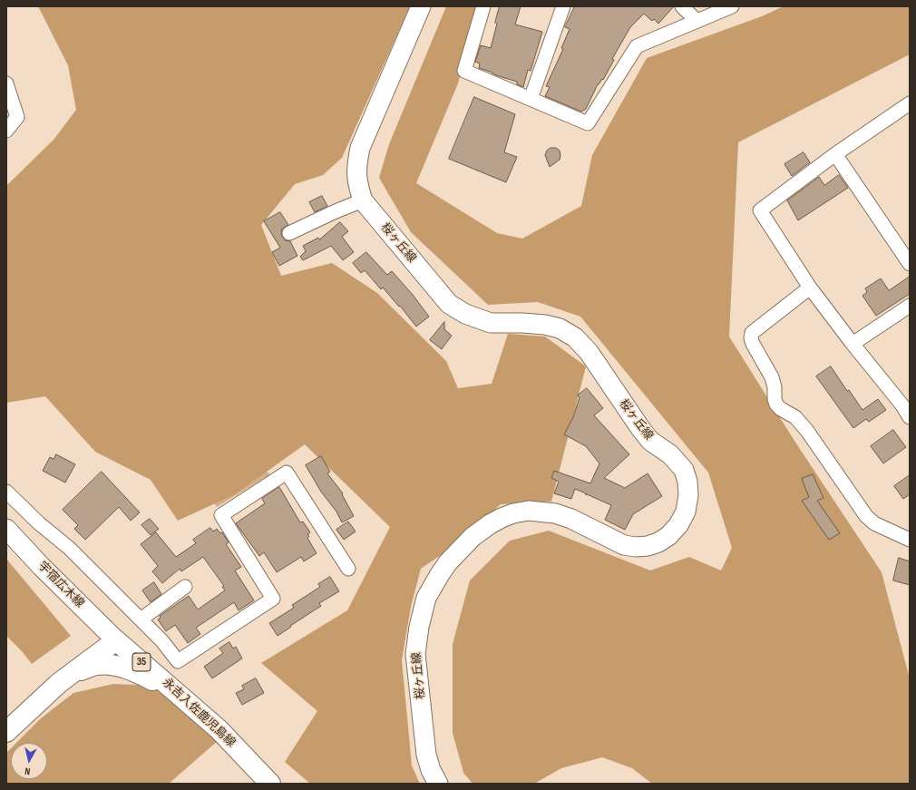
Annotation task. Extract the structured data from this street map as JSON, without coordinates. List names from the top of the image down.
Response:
{
  "streets": {
    "main road": ["35", "永吉入佐鹿児島線"],
    "street": ["桜ヶ丘線", "宇宿広木線"]
  },
  "crossings": [
    ["宇宿広木線", "永吉入佐鹿児島線"]
  ],
  "north": "bottom"
}
